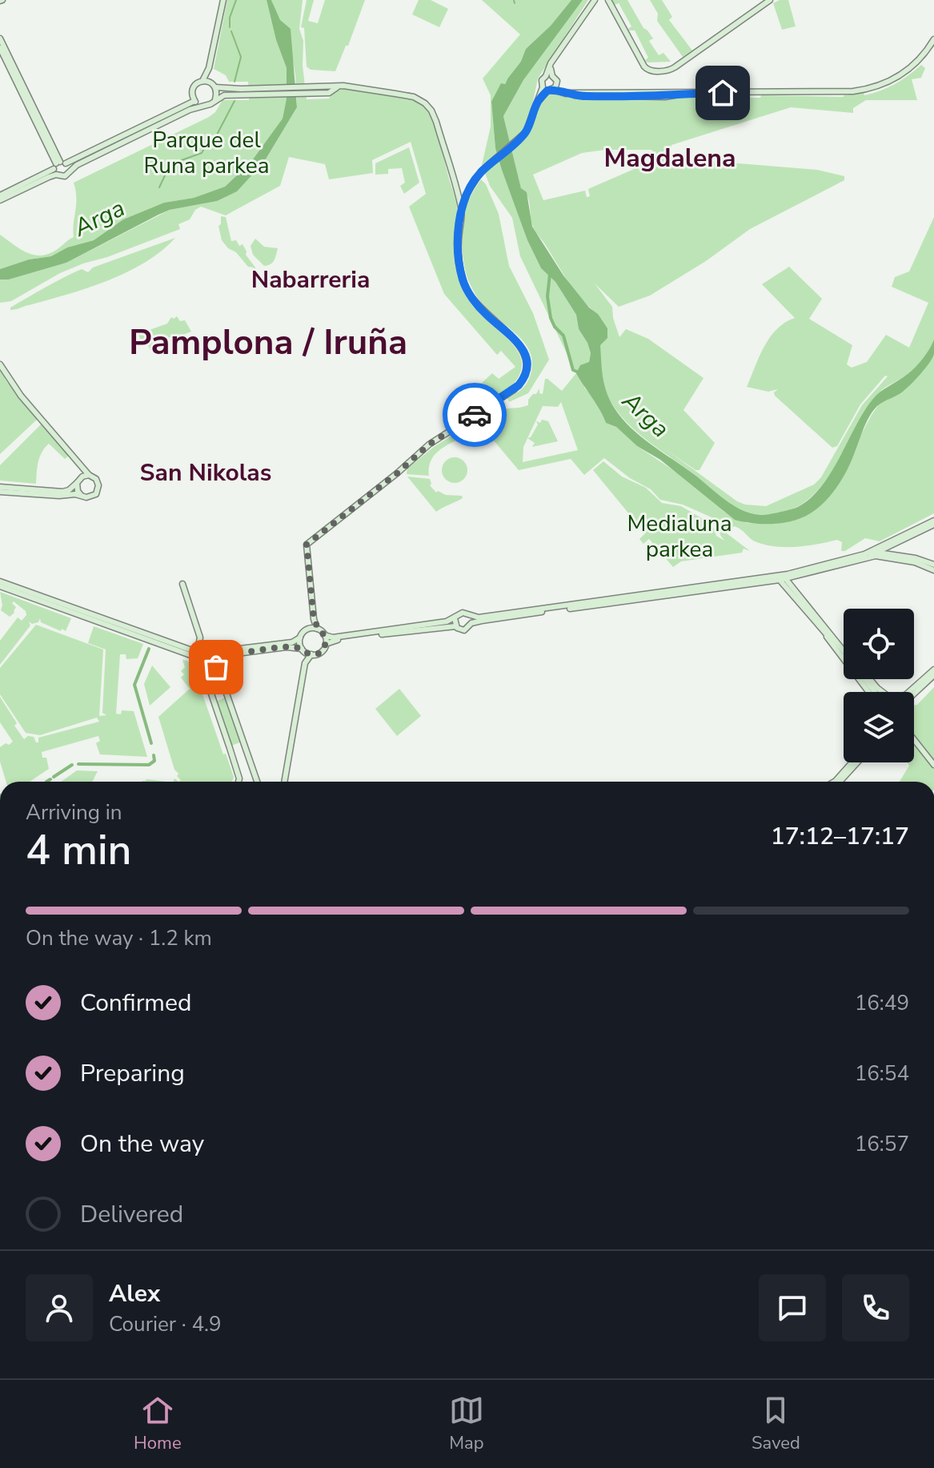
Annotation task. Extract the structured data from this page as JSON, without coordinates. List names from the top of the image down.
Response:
{
  "districts": [
    "Magdalena",
    "Nabarreria",
    "Pamplona / Iruña",
    "San Nikolas"
  ],
  "water": ["Arga"],
  "parks": ["Parque del Runa parkea", "Medialuna parkea"],
  "page": {
    "heading": ["4 min", "Arriving in", "17:12–17:17"],
    "panel": ["Alex", "Courier · 4.9"],
    "bar": "On the way · 1.2 km",
    "list": [
      ["Confirmed", "16:49"],
      ["Preparing", "16:54"],
      ["On the way", "16:57"],
      "Delivered"
    ],
    "tabs": ["Home", "Map", "Saved"]
  }
}
